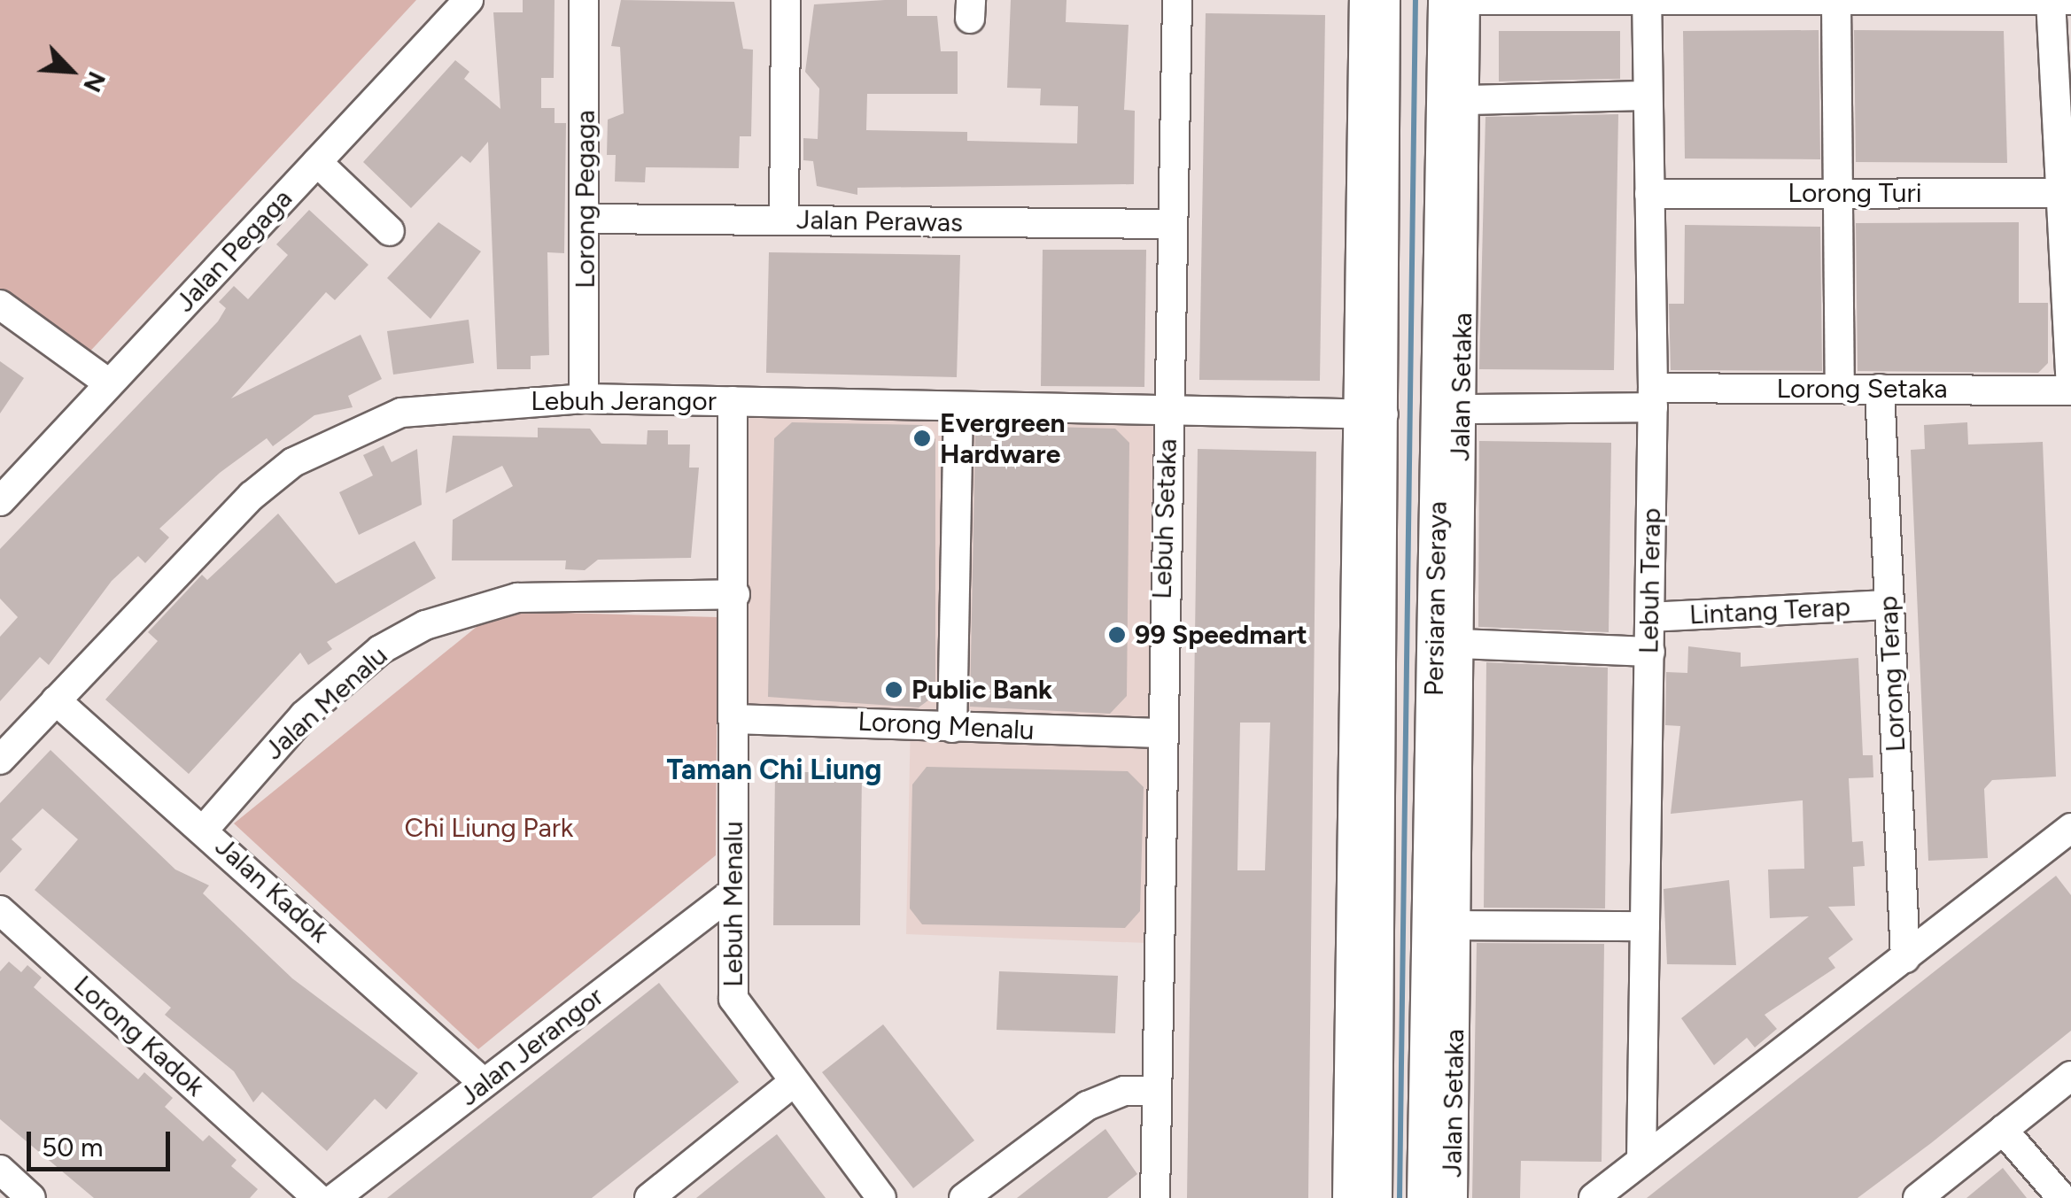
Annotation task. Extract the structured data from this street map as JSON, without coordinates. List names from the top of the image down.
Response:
{
  "streets": {
    "main road": ["Persiaran Seraya"],
    "street": [
      "Lorong Turi",
      "Lorong Pegaga",
      "Jalan Perawas",
      "Jalan Pegaga",
      "Jalan Setaka",
      "Lorong Setaka",
      "Lebuh Jerangor",
      "Lebuh Setaka",
      "Lebuh Terap",
      "Lintang Terap",
      "Lorong Terap",
      "Jalan Menalu",
      "Lorong Menalu",
      "Jalan Kadok",
      "Lebuh Menalu",
      "Lorong Kadok",
      "Jalan Jerangor"
    ]
  },
  "crossings": [
    ["Lorong Turi", "Lebuh Terap"],
    ["Lorong Pegaga", "Jalan Perawas"],
    ["Lorong Pegaga", "Lebuh Jerangor"],
    ["Jalan Perawas", "Lebuh Setaka"],
    ["Jalan Setaka", "Lorong Setaka"],
    ["Lorong Setaka", "Lebuh Terap"],
    ["Lorong Setaka", "Lorong Terap"],
    ["Lebuh Jerangor", "Lebuh Setaka"],
    ["Lebuh Jerangor", "Persiaran Seraya"],
    ["Lebuh Jerangor", "Jalan Kadok"],
    ["Lebuh Jerangor", "Lebuh Menalu"],
    ["Lebuh Setaka", "Lorong Menalu"],
    ["Lebuh Terap", "Lintang Terap"],
    ["Lintang Terap", "Lorong Terap"],
    ["Jalan Menalu", "Jalan Kadok"],
    ["Jalan Menalu", "Lebuh Menalu"],
    ["Lorong Menalu", "Lebuh Menalu"],
    ["Jalan Kadok", "Jalan Jerangor"],
    ["Lebuh Menalu", "Jalan Jerangor"]
  ],
  "districts": ["Taman Chi Liung"],
  "parks": ["Chi Liung Park"],
  "places": ["Evergreen Hardware", "99 Speedmart", "Public Bank"],
  "scale_bar": "50 m",
  "north": "bottom right"
}
